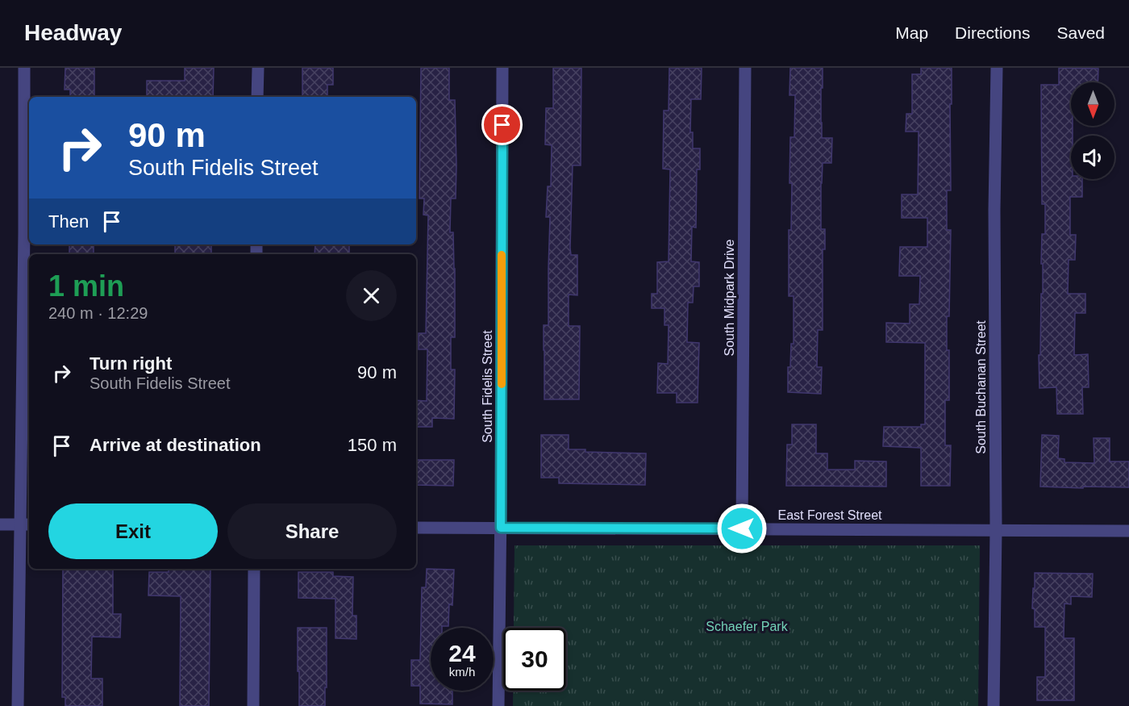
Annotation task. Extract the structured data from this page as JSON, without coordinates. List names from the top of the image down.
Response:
{
  "streets": {
    "street": [
      "South Midpark Drive",
      "South Fidelis Street",
      "South Buchanan Street",
      "East Forest Street"
    ]
  },
  "crossings": [
    ["South Midpark Drive", "East Forest Street"],
    ["South Fidelis Street", "East Forest Street"],
    ["South Buchanan Street", "East Forest Street"]
  ],
  "parks": ["Schaefer Park"],
  "north": "bottom",
  "page": {
    "header": "Headway",
    "nav": ["Map", "Directions", "Saved"],
    "turn": ["90 m", "South Fidelis Street"],
    "then": "Then",
    "heading": ["1 min", "240 m · 12:29"],
    "list": [
      {
        "name": "Turn right",
        "note": "South Fidelis Street",
        "value": "90 m"
      },
      {
        "name": "Arrive at destination",
        "value": "150 m"
      }
    ],
    "buttons": ["Exit", "Share"],
    "speed": "24 km/h",
    "limit": "30"
  }
}
